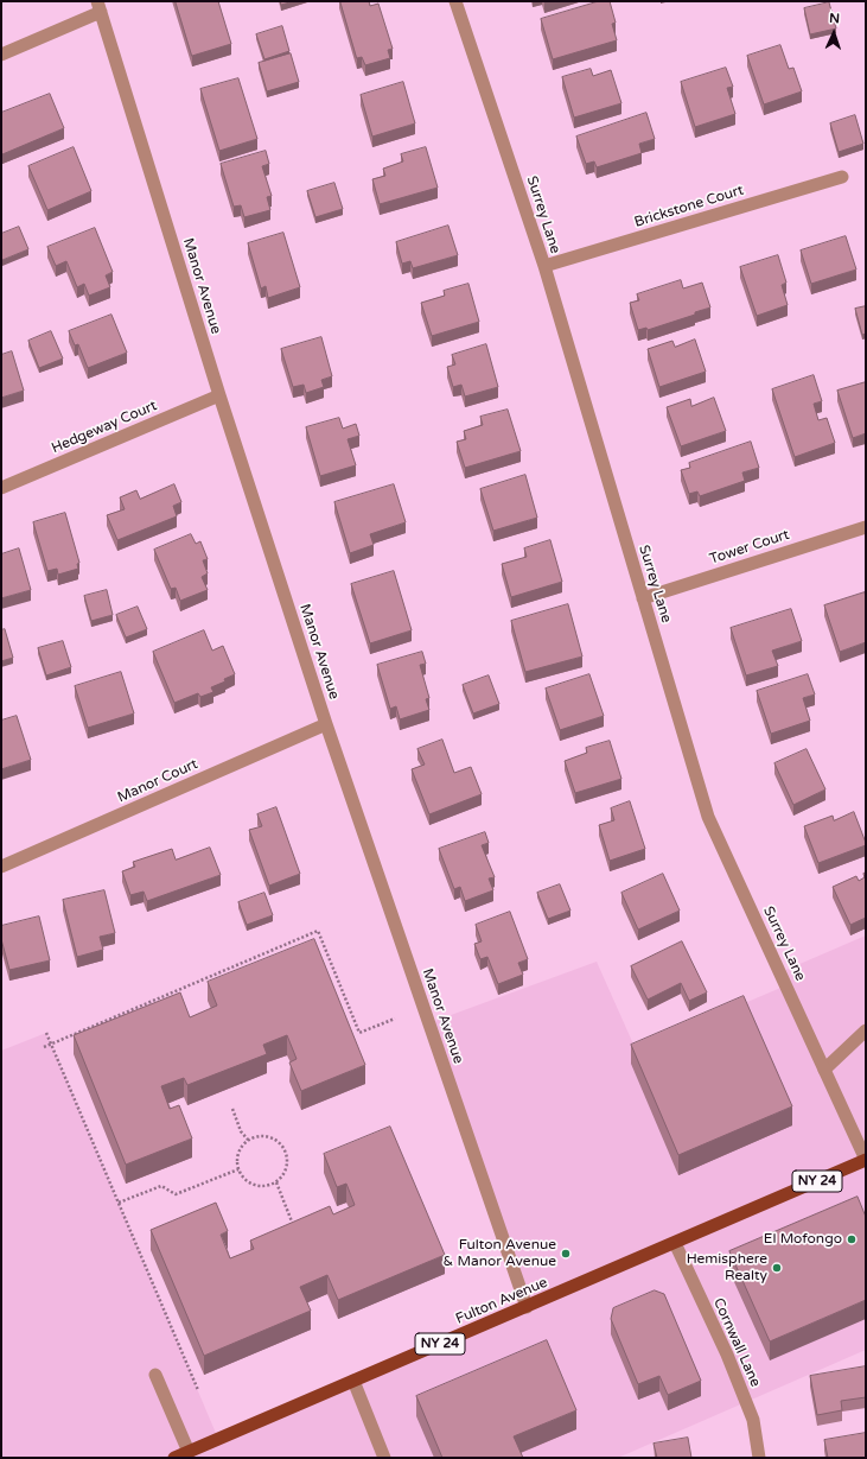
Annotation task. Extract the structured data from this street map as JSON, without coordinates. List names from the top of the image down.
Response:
{
  "streets": {
    "main road": ["NY 24", "Fulton Avenue"],
    "street": [
      "Brickstone Court",
      "Surrey Lane",
      "Manor Avenue",
      "Hedgeway Court",
      "Tower Court",
      "Manor Court",
      "Cornwall Lane"
    ]
  },
  "crossings": [
    ["Brickstone Court", "Surrey Lane"],
    ["Surrey Lane", "Tower Court"],
    ["Surrey Lane", "Fulton Avenue"],
    ["Manor Avenue", "Hedgeway Court"],
    ["Manor Avenue", "Manor Court"],
    ["Manor Avenue", "Fulton Avenue"],
    ["Fulton Avenue", "Cornwall Lane"]
  ],
  "places": ["El Mofongo", "Fulton Avenue & Manor Avenue", "Hemisphere Realty"],
  "north": "top"
}
